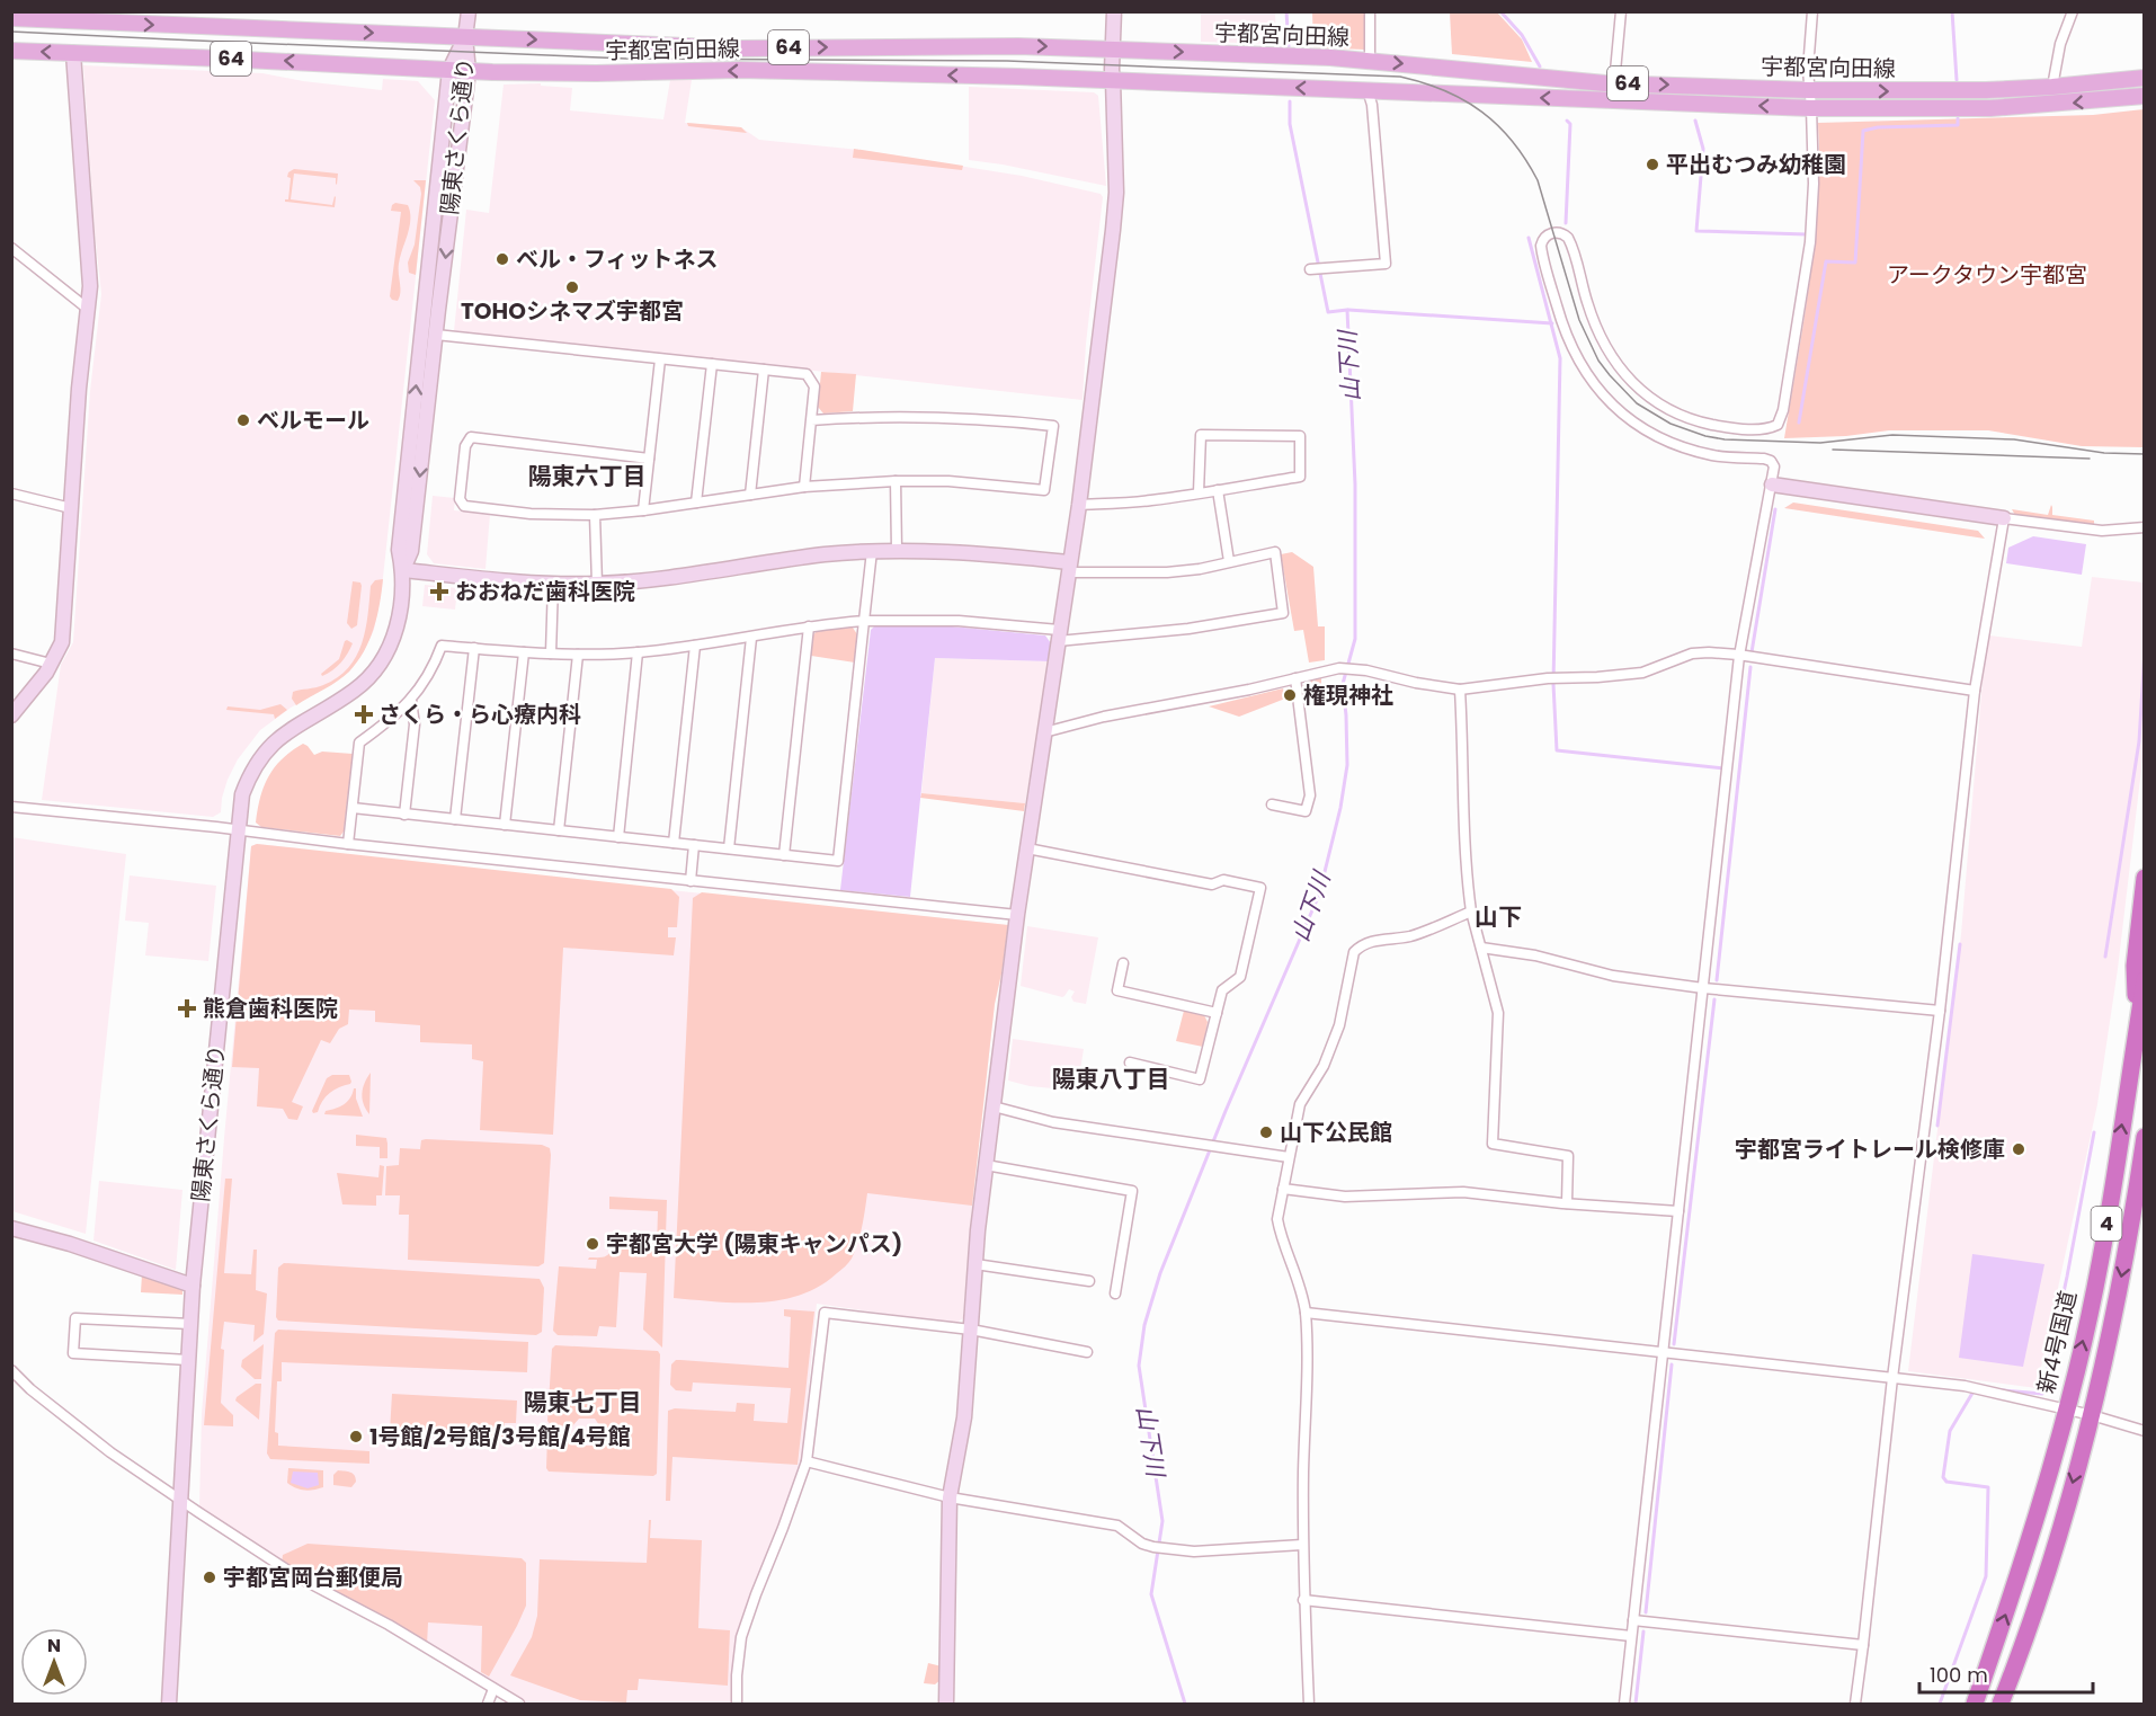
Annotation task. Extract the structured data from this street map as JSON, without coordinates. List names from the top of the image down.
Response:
{
  "streets": {
    "highway": ["4", "新4号国道"],
    "main road": ["宇都宮向田線", "64"],
    "street": ["陽東さくら通り"]
  },
  "crossings": [
    ["宇都宮向田線", "陽東さくら通り"]
  ],
  "districts": [
    "陽東六丁目",
    "山下",
    "陽東八丁目",
    "陽東七丁目"
  ],
  "water": ["山下川"],
  "parks": ["アークタウン宇都宮"],
  "places": {
    "other": [
      "平出むつみ幼稚園",
      "ベル・フィットネス",
      "TOHOシネマズ宇都宮",
      "ベルモール",
      "権現神社",
      "山下公民館",
      "宇都宮ライトレール検修庫",
      "宇都宮大学 (陽東キャンパス)",
      "1号館/2号館/3号館/4号館",
      "宇都宮岡台郵便局"
    ],
    "health": ["おおねだ歯科医院", "さくら・ら心療内科", "熊倉歯科医院"]
  },
  "scale_bar": "100 m",
  "north": "top"
}
